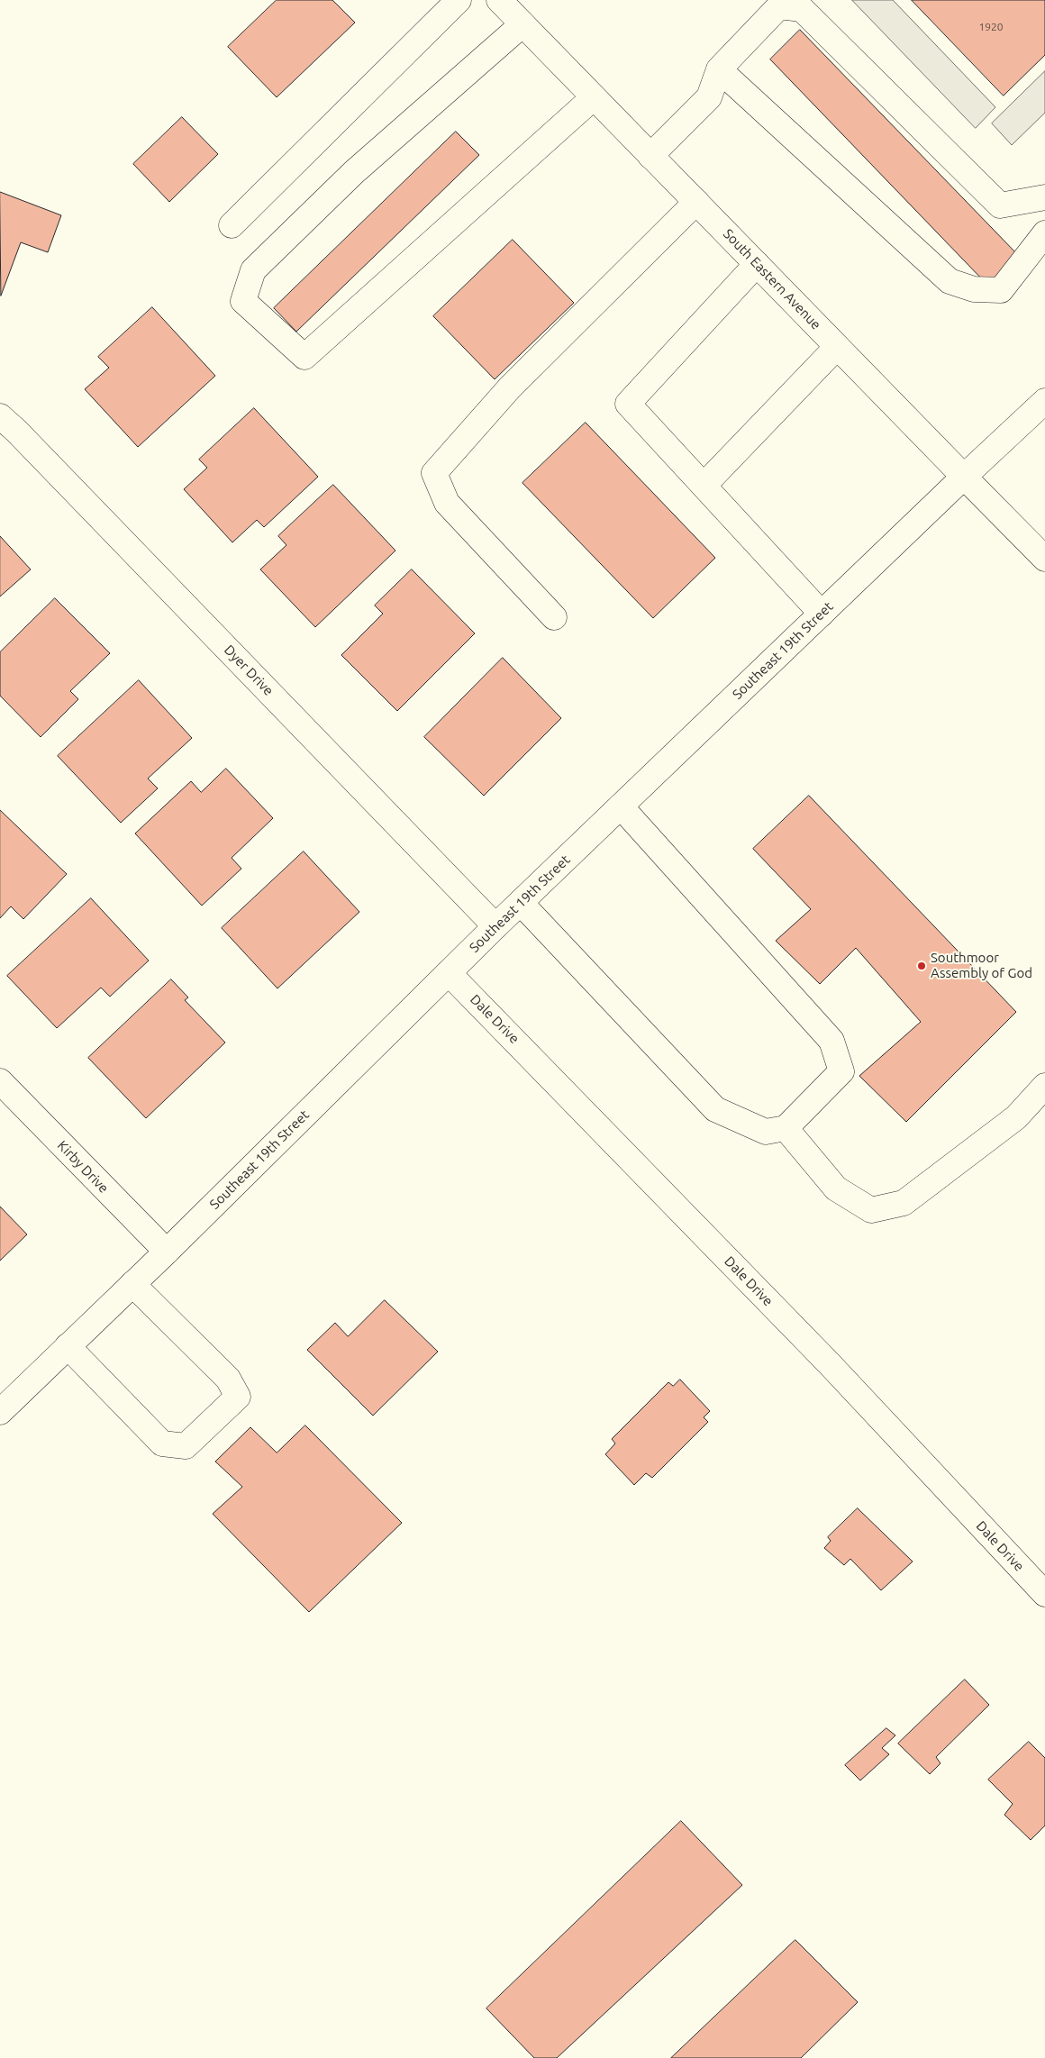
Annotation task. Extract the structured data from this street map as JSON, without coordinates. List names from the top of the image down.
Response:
{
  "streets": {
    "main road": [
      "South Eastern Avenue",
      "Southeast 19th Street",
      "Dyer Drive",
      "Dale Drive",
      "Kirby Drive"
    ]
  },
  "crossings": [
    ["South Eastern Avenue", "Southeast 19th Street"],
    ["Southeast 19th Street", "Dyer Drive"],
    ["Southeast 19th Street", "Dale Drive"],
    ["Southeast 19th Street", "Kirby Drive"]
  ],
  "places": ["Southmoor Assembly of God"],
  "house_numbers": ["1920"]
}
